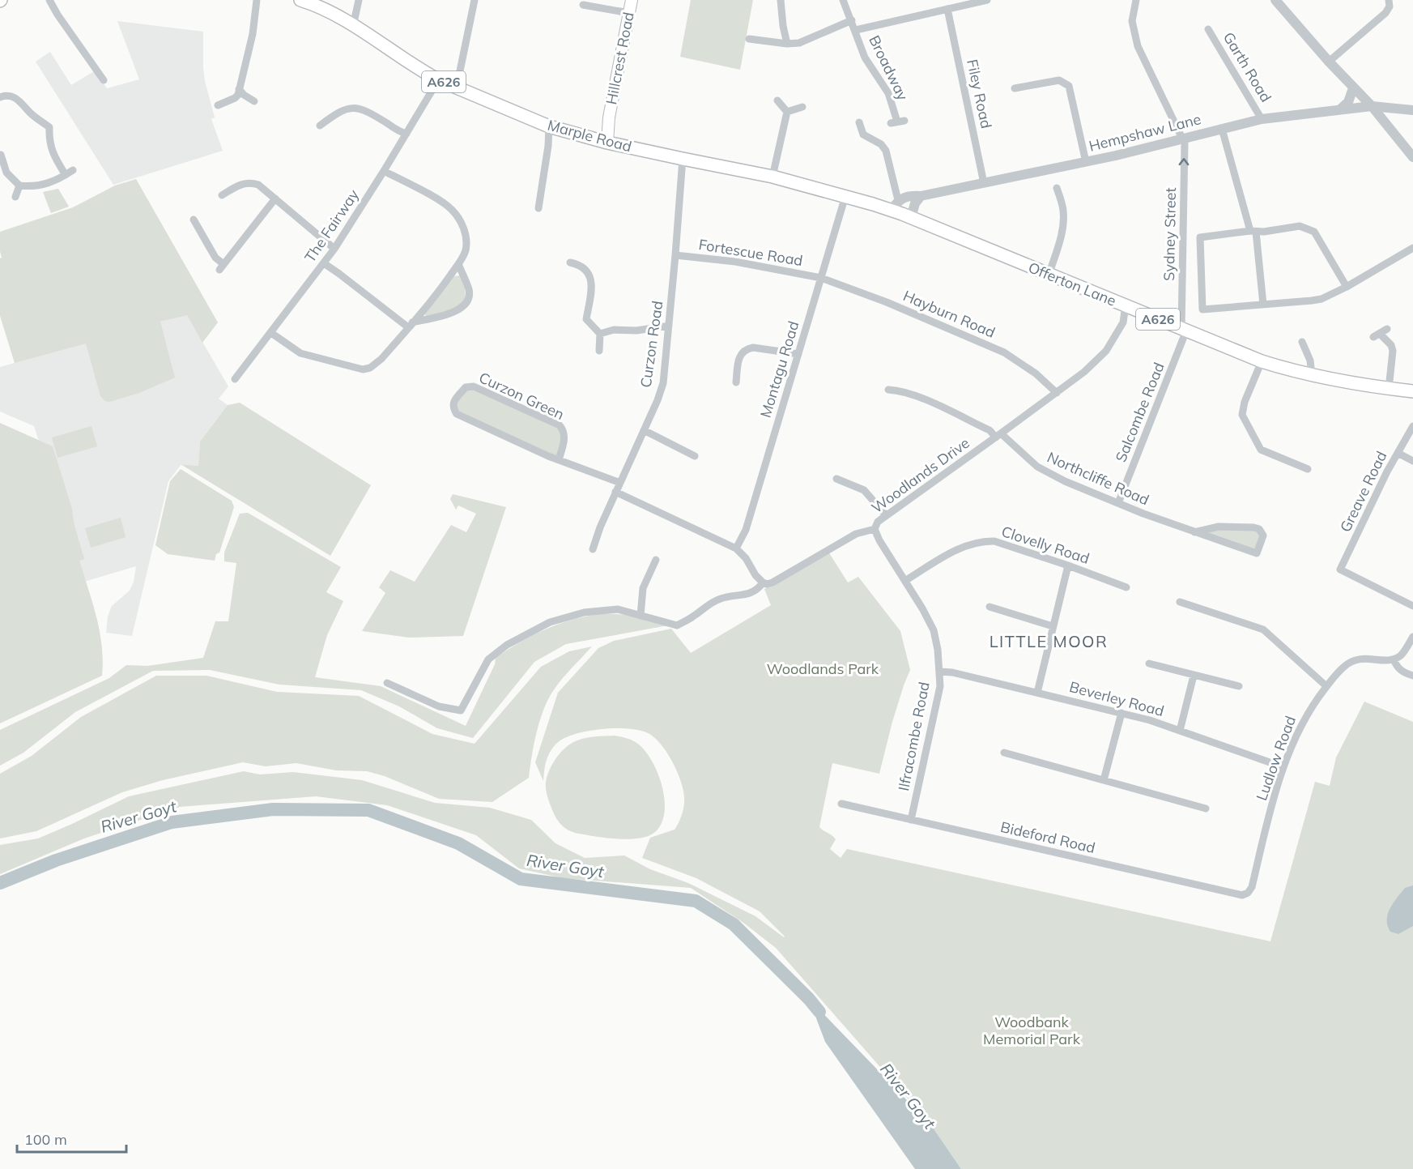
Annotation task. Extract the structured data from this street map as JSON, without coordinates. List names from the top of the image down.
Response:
{
  "streets": {
    "main road": [
      "Hillcrest Road",
      "A626",
      "Marple Road",
      "Offerton Lane"
    ],
    "street": [
      "Garth Road",
      "Broadway",
      "Filey Road",
      "Hempshaw Lane",
      "The Fairway",
      "Sydney Street",
      "Fortescue Road",
      "Hayburn Road",
      "Curzon Road",
      "Montagu Road",
      "Curzon Green",
      "Salcombe Road",
      "Woodlands Drive",
      "Northcliffe Road",
      "Greave Road",
      "Clovelly Road",
      "Beverley Road",
      "Ilfracombe Road",
      "Ludlow Road",
      "Bideford Road"
    ]
  },
  "crossings": [
    ["Hillcrest Road", "Marple Road"],
    ["Garth Road", "Hempshaw Lane"],
    ["Filey Road", "Hempshaw Lane"],
    ["Hempshaw Lane", "Marple Road"],
    ["Hempshaw Lane", "Sydney Street"],
    ["Hempshaw Lane", "Offerton Lane"],
    ["Marple Road", "The Fairway"],
    ["Marple Road", "Offerton Lane"],
    ["Marple Road", "Curzon Road"],
    ["Marple Road", "Montagu Road"],
    ["Sydney Street", "Offerton Lane"],
    ["Sydney Street", "Salcombe Road"],
    ["Fortescue Road", "Hayburn Road"],
    ["Fortescue Road", "Curzon Road"],
    ["Fortescue Road", "Montagu Road"],
    ["Offerton Lane", "Salcombe Road"],
    ["Offerton Lane", "Woodlands Drive"],
    ["Hayburn Road", "Montagu Road"],
    ["Hayburn Road", "Woodlands Drive"],
    ["Curzon Road", "Curzon Green"],
    ["Salcombe Road", "Northcliffe Road"],
    ["Woodlands Drive", "Northcliffe Road"],
    ["Woodlands Drive", "Ilfracombe Road"],
    ["Clovelly Road", "Ilfracombe Road"],
    ["Beverley Road", "Ilfracombe Road"],
    ["Beverley Road", "Ludlow Road"],
    ["Ilfracombe Road", "Bideford Road"],
    ["Ludlow Road", "Bideford Road"]
  ],
  "districts": ["LITTLE MOOR"],
  "water": ["River Goyt"],
  "parks": ["Woodlands Park", "Woodbank Memorial Park"],
  "scale_bar": "100 m"
}
